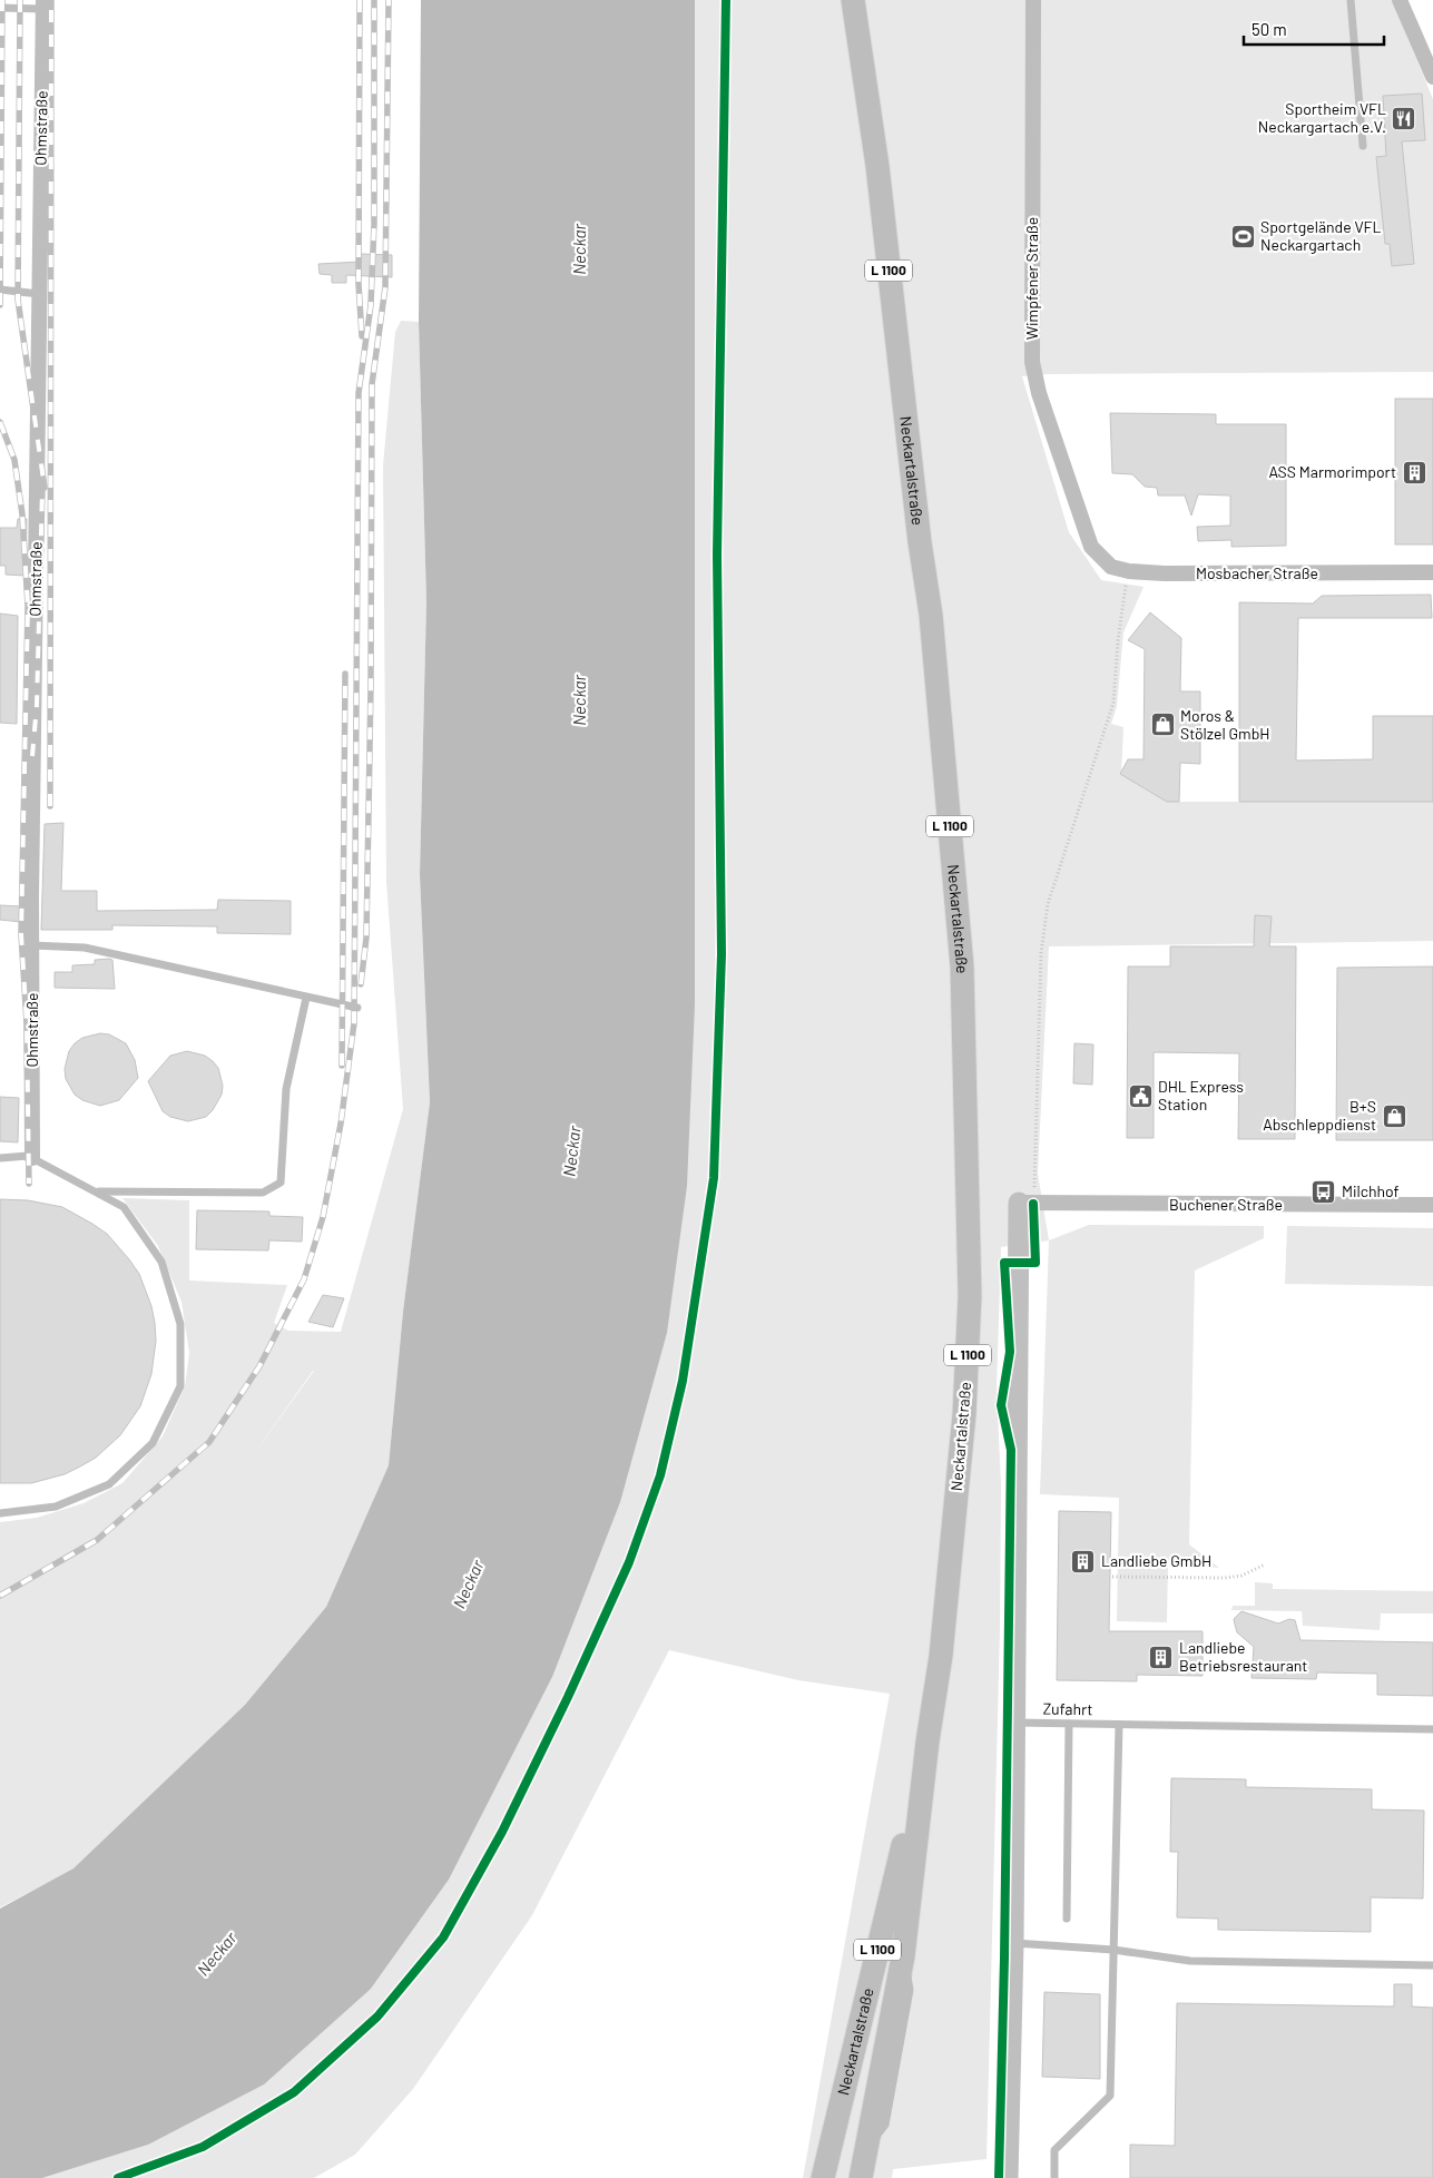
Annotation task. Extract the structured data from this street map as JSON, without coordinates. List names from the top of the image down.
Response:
{
  "streets": {
    "main road": ["L 1100", "Neckartalstraße"],
    "street": [
      "Ohmstraße",
      "Wimpfener Straße",
      "Mosbacher Straße",
      "Buchener Straße"
    ],
    "lane": ["Zufahrt"]
  },
  "crossings": [
    ["Wimpfener Straße", "Mosbacher Straße"]
  ],
  "water": ["Neckar"],
  "places": {
    "restaurant": ["Sportheim VFL Neckargartach e.V."],
    "sports": ["Sportgelände VFL Neckargartach"],
    "building": ["ASS Marmorimport", "Landliebe GmbH", "Landliebe Betriebsrestaurant"],
    "shop": ["Moros & Stölzel GmbH", "B+S Abschleppdienst"],
    "public building": ["DHL Express Station"],
    "bus stop": ["Milchhof"]
  },
  "scale_bar": "50 m"
}
